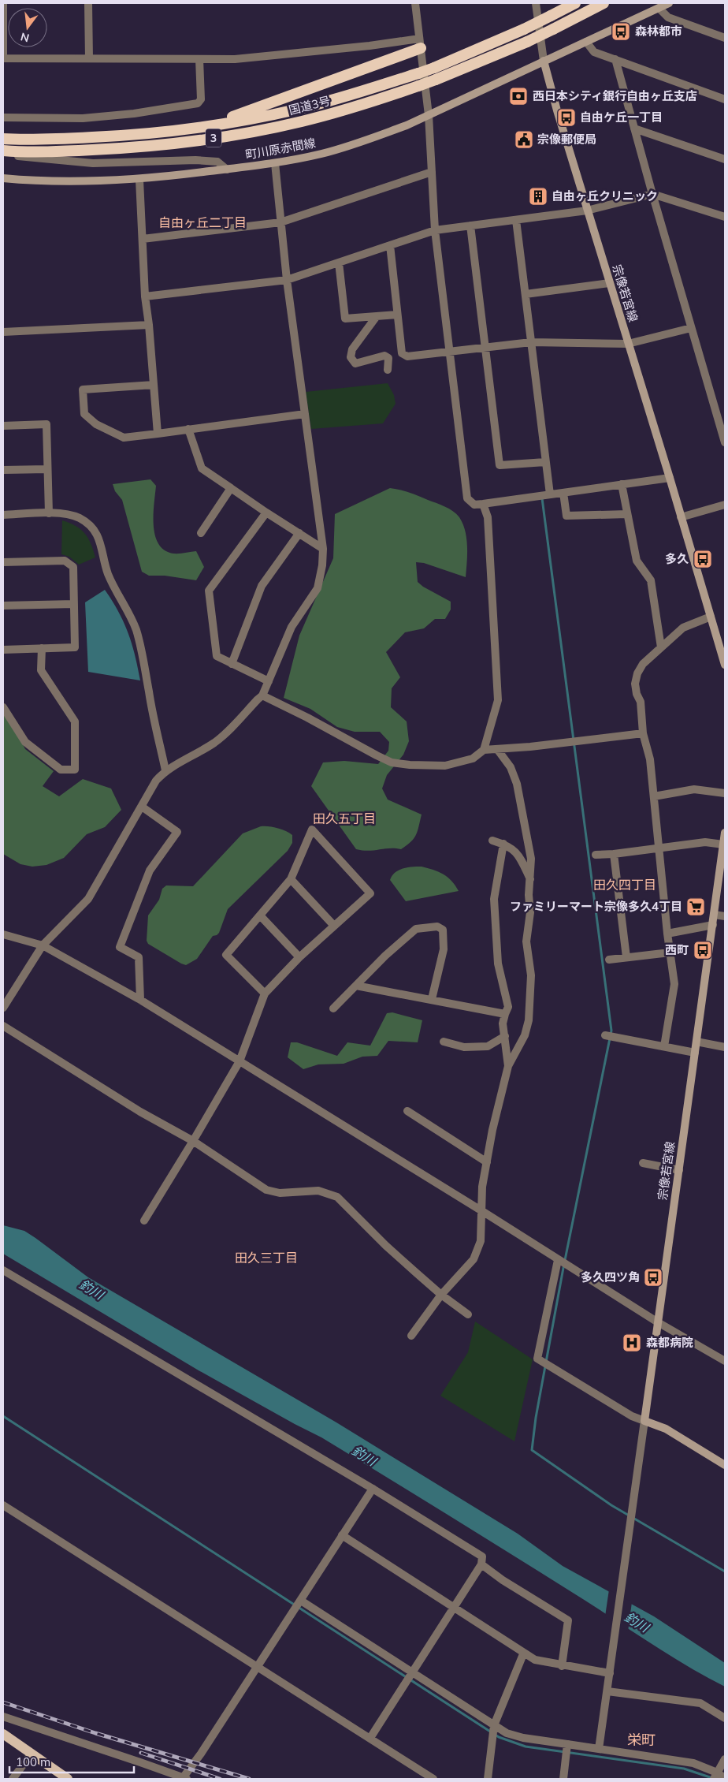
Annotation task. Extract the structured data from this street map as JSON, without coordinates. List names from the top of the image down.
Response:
{
  "streets": {
    "highway": ["国道3号", "3"],
    "main road": ["町川原赤間線", "宗像若宮線"]
  },
  "crossings": [
    ["町川原赤間線", "宗像若宮線"]
  ],
  "districts": [
    "自由ヶ丘二丁目",
    "田久五丁目",
    "田久四丁目",
    "田久三丁目",
    "栄町"
  ],
  "water": ["釣川"],
  "places": {
    "bus stop": [
      "森林都市",
      "自由ケ丘一丁目",
      "多久",
      "西町",
      "多久四ツ角"
    ],
    "bank": ["西日本シティ銀行自由ヶ丘支店"],
    "public building": ["宗像郵便局"],
    "building": ["自由ヶ丘クリニック"],
    "supermarket": ["ファミリーマート宗像多久4丁目"],
    "hospital": ["森都病院"]
  },
  "scale_bar": "100 m",
  "north": "bottom"
}
